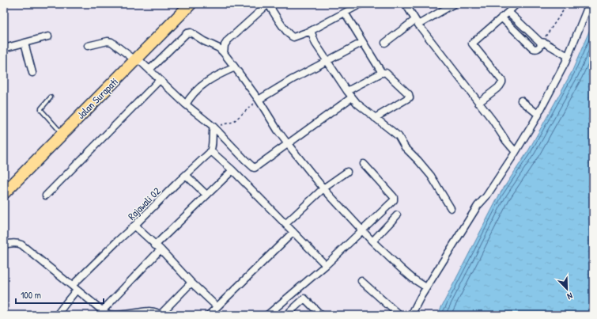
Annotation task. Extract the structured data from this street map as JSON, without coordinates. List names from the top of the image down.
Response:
{
  "streets": {
    "highway": ["Jalan Surapati"],
    "street": ["Rajawali 02"]
  },
  "scale_bar": "100 m",
  "north": "bottom right"
}
